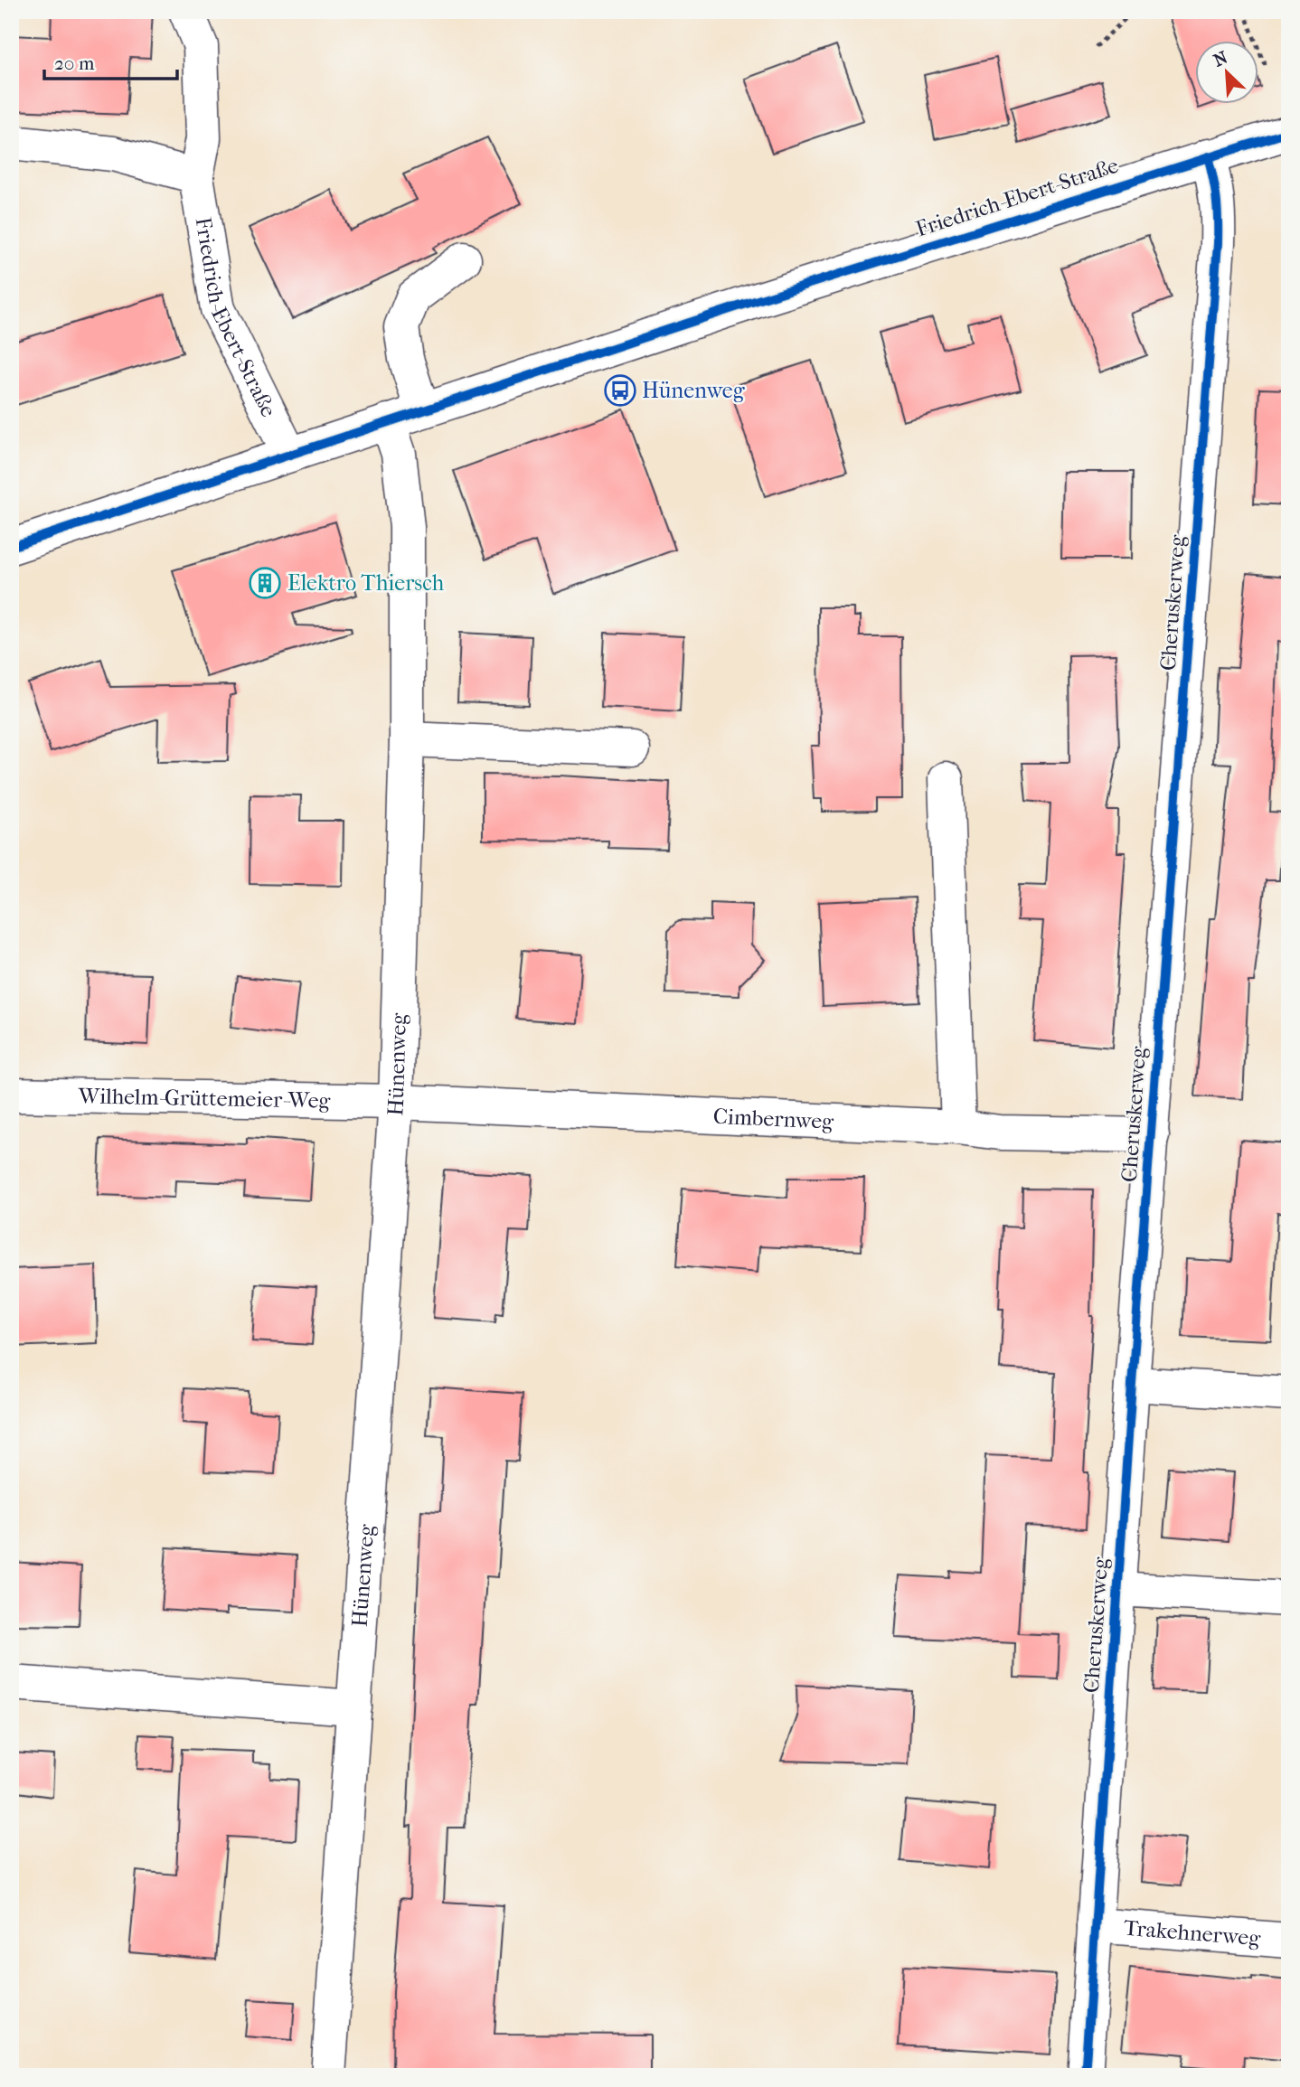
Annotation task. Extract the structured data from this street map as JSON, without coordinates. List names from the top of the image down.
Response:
{
  "streets": {
    "street": [
      "Friedrich-Ebert-Straße",
      "Cheruskerweg",
      "Hünenweg",
      "Wilhelm-Grüttemeier-Weg",
      "Cimbernweg",
      "Trakehnerweg"
    ]
  },
  "crossings": [
    ["Friedrich-Ebert-Straße", "Cheruskerweg"],
    ["Friedrich-Ebert-Straße", "Hünenweg"],
    ["Cheruskerweg", "Cimbernweg"],
    ["Cheruskerweg", "Trakehnerweg"],
    ["Hünenweg", "Wilhelm-Grüttemeier-Weg"],
    ["Hünenweg", "Cimbernweg"],
    ["Wilhelm-Grüttemeier-Weg", "Cimbernweg"]
  ],
  "places": {
    "bus stop": ["Hünenweg"],
    "building": ["Elektro Thiersch"]
  },
  "scale_bar": "20 m",
  "north": "top left"
}
